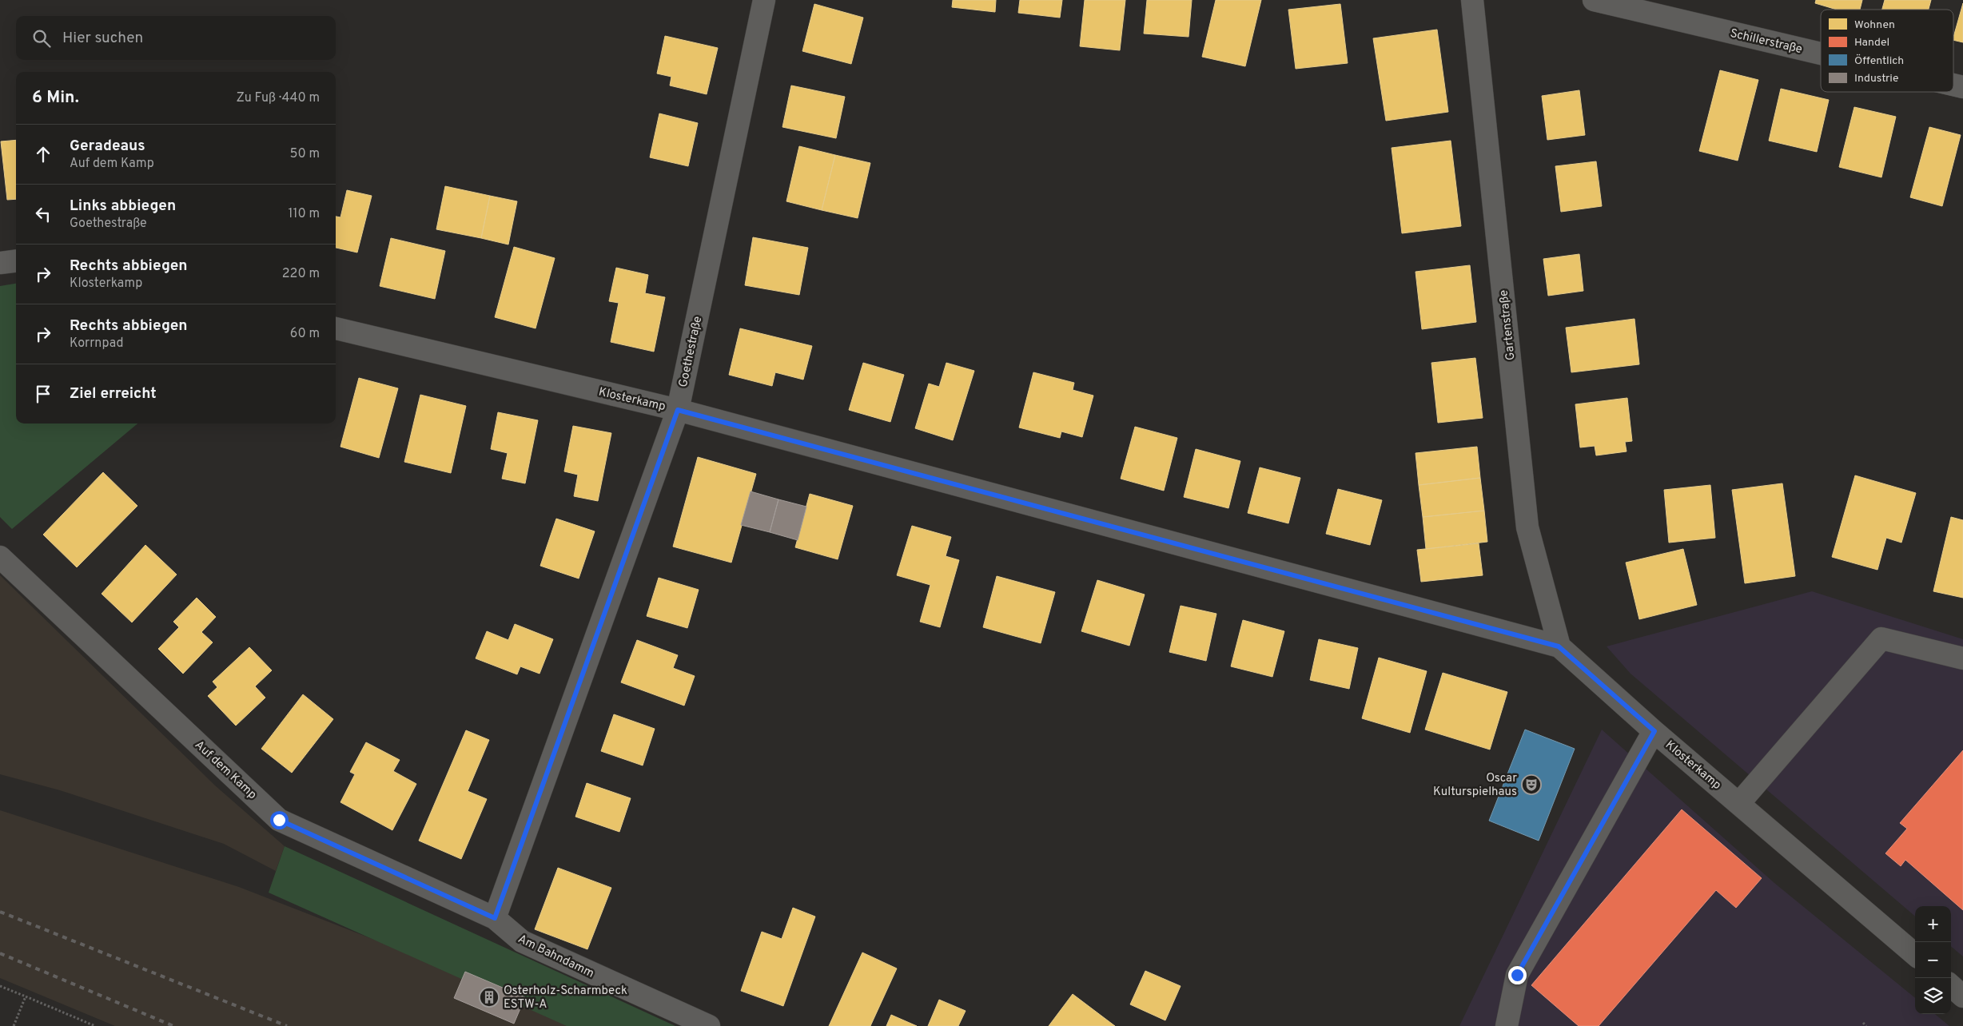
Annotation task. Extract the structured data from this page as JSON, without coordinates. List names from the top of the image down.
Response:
{
  "streets": {
    "street": [
      "Schillerstraße",
      "Gartenstraße",
      "Goethestraße",
      "Klosterkamp",
      "Auf dem Kamp",
      "Am Bahndamm"
    ]
  },
  "crossings": [
    ["Gartenstraße", "Klosterkamp"],
    ["Goethestraße", "Klosterkamp"],
    ["Goethestraße", "Auf dem Kamp"],
    ["Goethestraße", "Am Bahndamm"],
    ["Auf dem Kamp", "Am Bahndamm"]
  ],
  "places": {
    "theatre": ["Oscar Kulturspielhaus"],
    "building": ["Osterholz-Scharmbeck ESTW-A"]
  },
  "legend": [
    "Wohnen",
    "Handel",
    "Öffentlich",
    "Industrie"
  ],
  "page": {
    "search": "Hier suchen",
    "heading": ["6 Min.", "Zu Fuß · 440 m"],
    "list": [
      ["Geradeaus", "Auf dem Kamp", "50 m"],
      ["Links abbiegen", "Goethestraße", "110 m"],
      ["Rechts abbiegen", "Klosterkamp", "220 m"],
      ["Rechts abbiegen", "Korrnpad", "60 m"],
      "Ziel erreicht"
    ],
    "map_buttons": ["+", "−"]
  }
}
